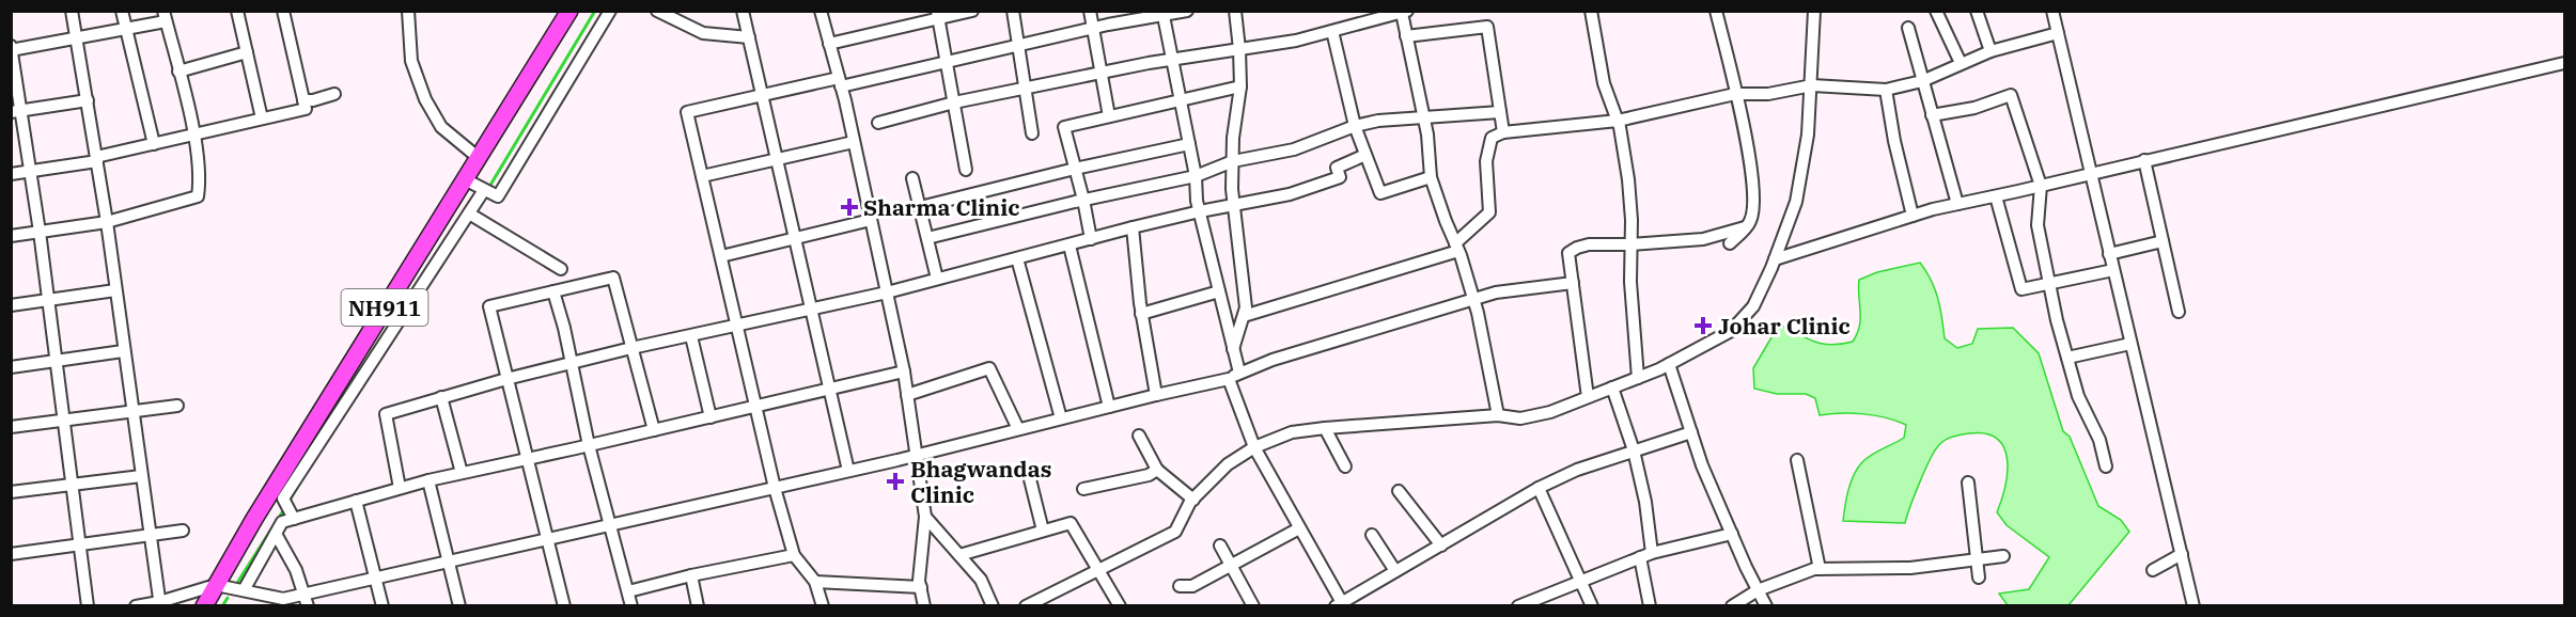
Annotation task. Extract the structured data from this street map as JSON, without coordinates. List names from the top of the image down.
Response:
{
  "streets": {
    "highway": ["NH911"]
  },
  "places": {
    "health": ["Sharma Clinic", "Johar Clinic", "Bhagwandas Clinic"]
  }
}
